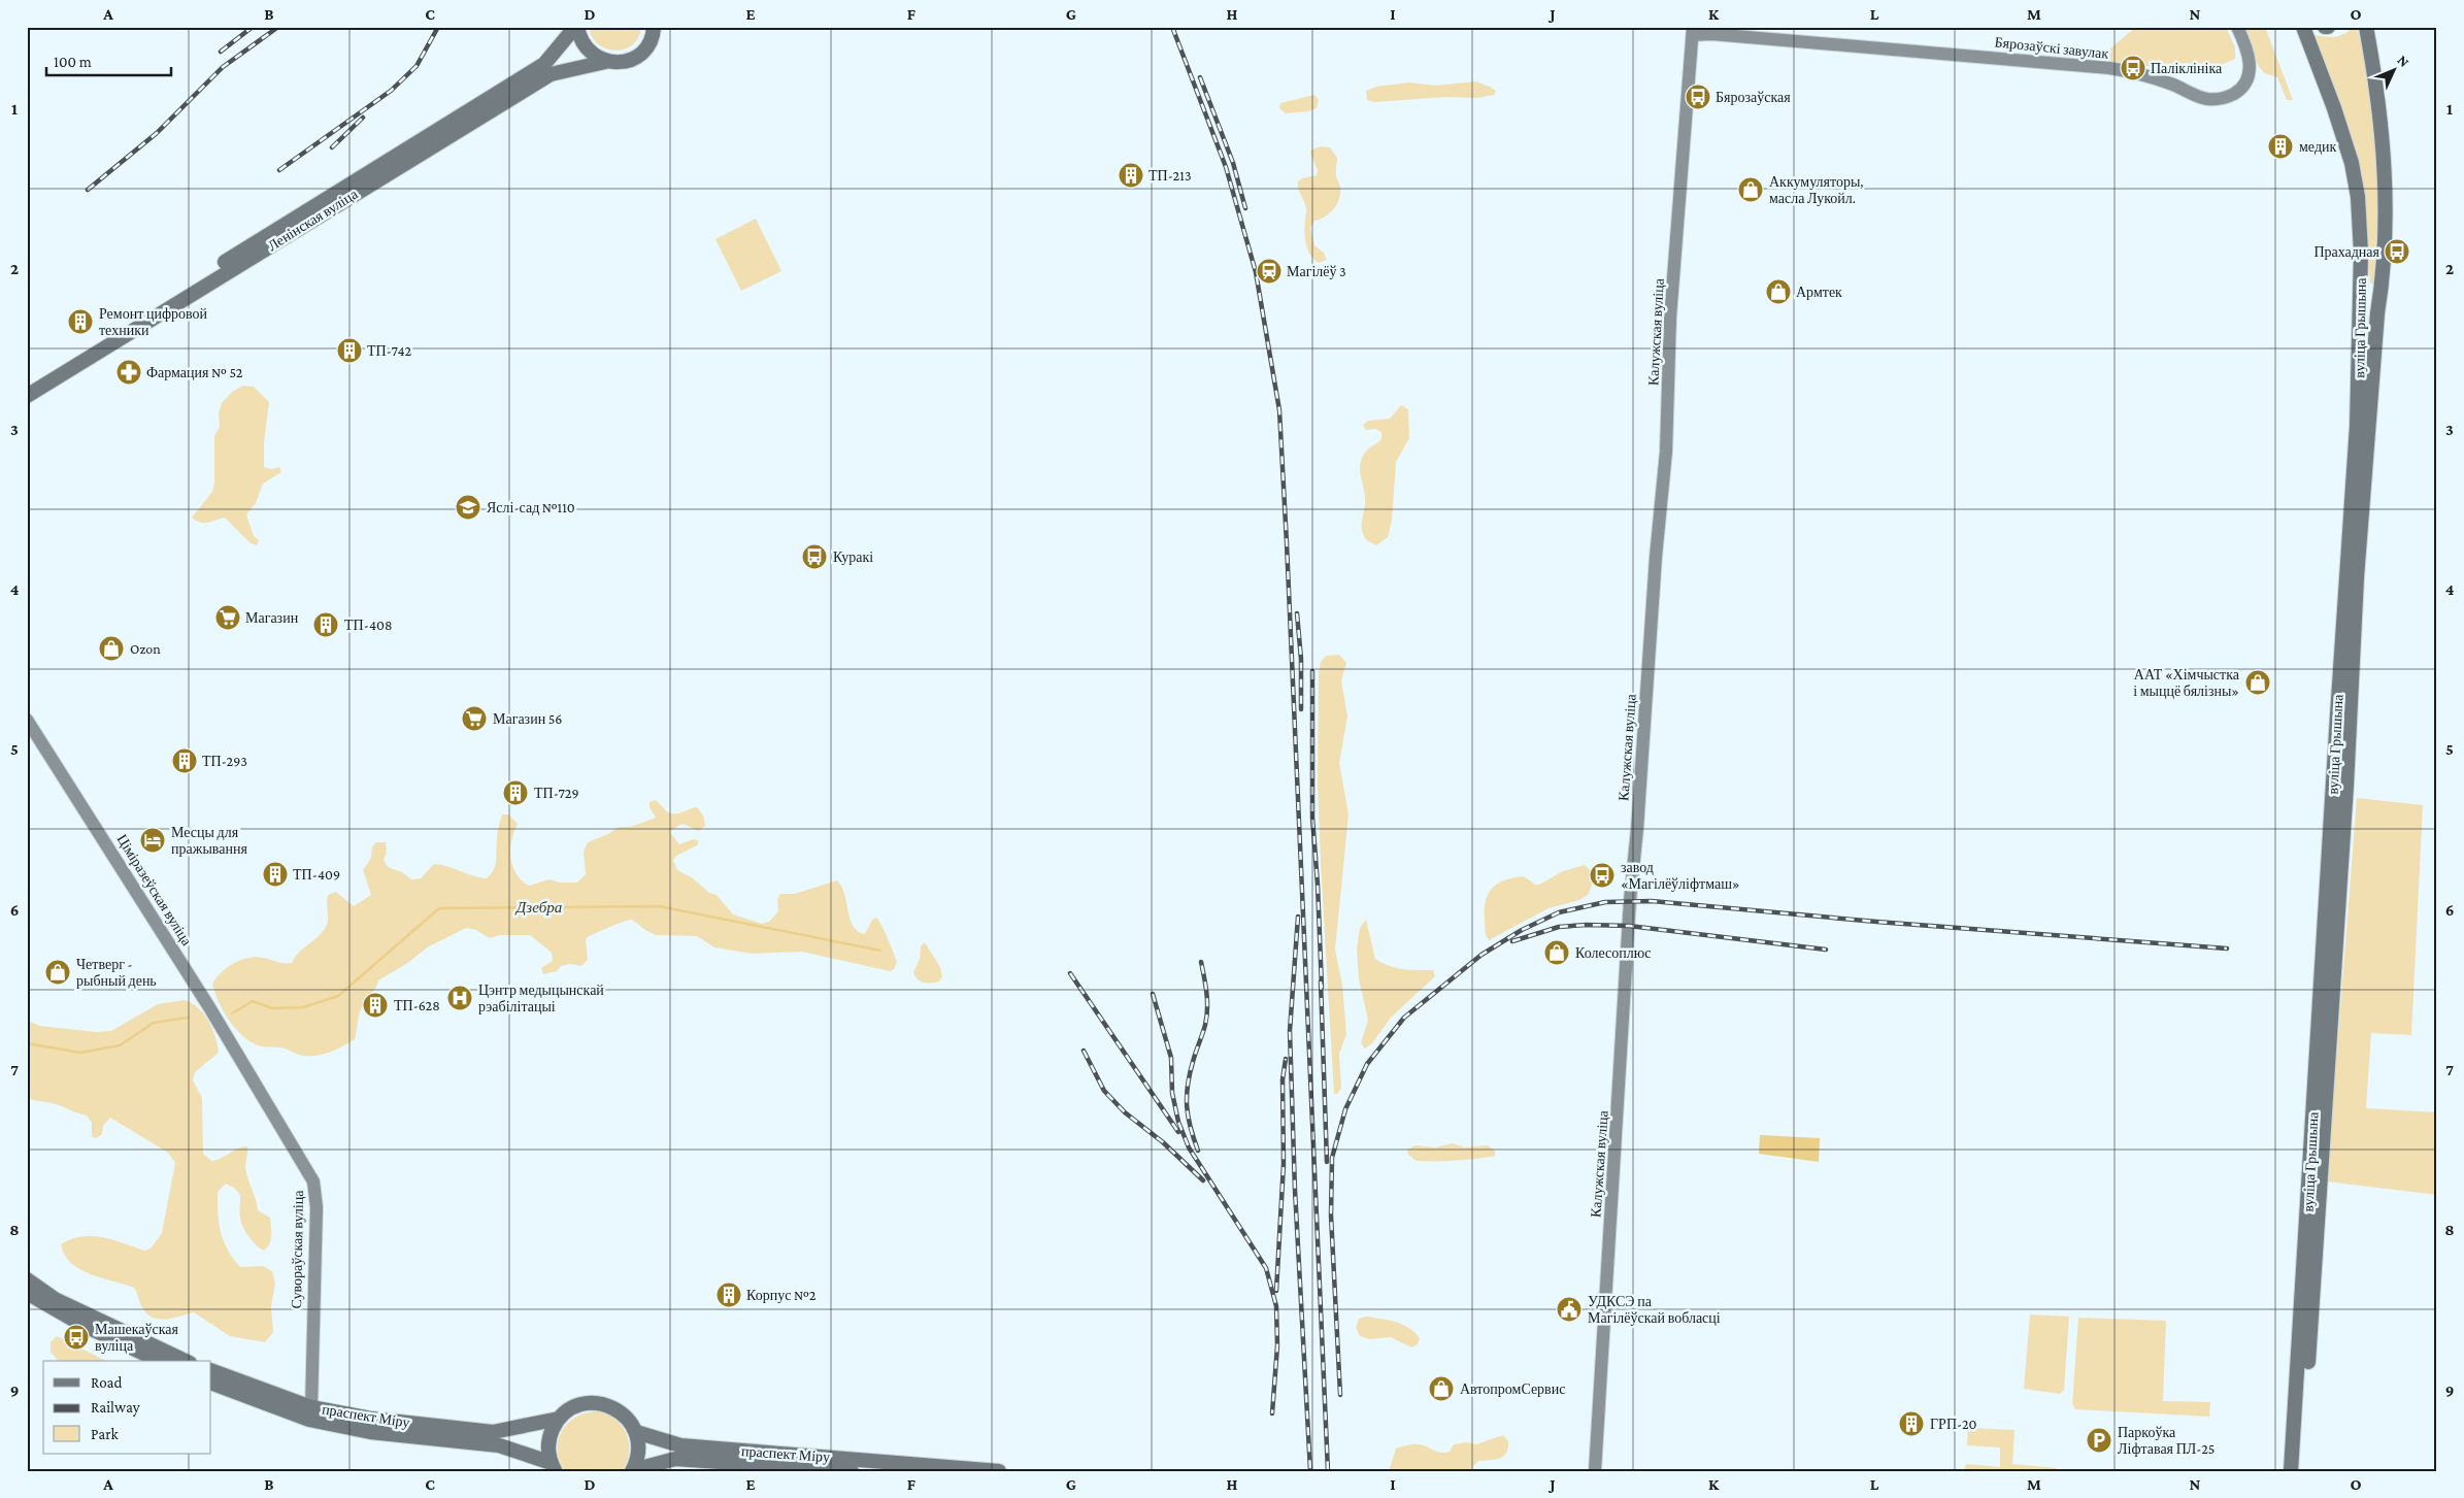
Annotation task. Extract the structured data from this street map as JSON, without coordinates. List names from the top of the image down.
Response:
{
  "streets": {
    "main road": ["Ленінская вуліца", "вуліца Грышына", "праспект Міру"],
    "street": [
      "Бярозаўскі завулак",
      "Калужская вуліца",
      "Ціміразеўская вуліца",
      "Сувораўская вуліца"
    ]
  },
  "crossings": [
    ["Бярозаўскі завулак", "Калужская вуліца"],
    ["Ціміразеўская вуліца", "Сувораўская вуліца"],
    ["Сувораўская вуліца", "праспект Міру"]
  ],
  "water": ["Дзебра"],
  "places": {
    "bus stop": [
      "Паліклініка",
      "Бярозаўская",
      "Прахадная",
      "Куракі",
      "завод «Магілёўліфтмаш»",
      "Машекаўская вуліца"
    ],
    "building": [
      "медик",
      "ТП-213",
      "Ремонт цифровой техники",
      "ТП-742",
      "ТП-408",
      "ТП-293",
      "ТП-729",
      "ТП-409",
      "ТП-628",
      "Корпус №2",
      "ГРП-20"
    ],
    "shop": [
      "Аккумуляторы, масла Лукойл.",
      "Армтек",
      "Ozon",
      "ААТ «Хімчыстка і мыццё бялізны»",
      "Колесоплюс",
      "Четверг - рыбный день",
      "АвтопромСервис"
    ],
    "station": ["Магілёў 3"],
    "pharmacy": ["Фармация № 52"],
    "school or university": ["Яслі-сад №110"],
    "supermarket": ["Магазин", "Магазин 56"],
    "hotel": ["Месцы для пражывання"],
    "hospital": ["Цэнтр медыцынскай рэабілітацыі"],
    "public building": ["УДКСЭ па Магілёўскай вобласці"],
    "parking": ["Паркоўка Ліфтавая ПЛ-25"]
  },
  "legend": ["Road", "Railway", "Park"],
  "scale_bar": "100 m",
  "north": "top right",
  "grid": {
    "columns": [
      "A",
      "B",
      "C",
      "D",
      "E",
      "F",
      "G",
      "H",
      "I",
      "J",
      "K",
      "L",
      "M",
      "N",
      "O"
    ],
    "rows": [
      "1",
      "2",
      "3",
      "4",
      "5",
      "6",
      "7",
      "8",
      "9"
    ]
  }
}
